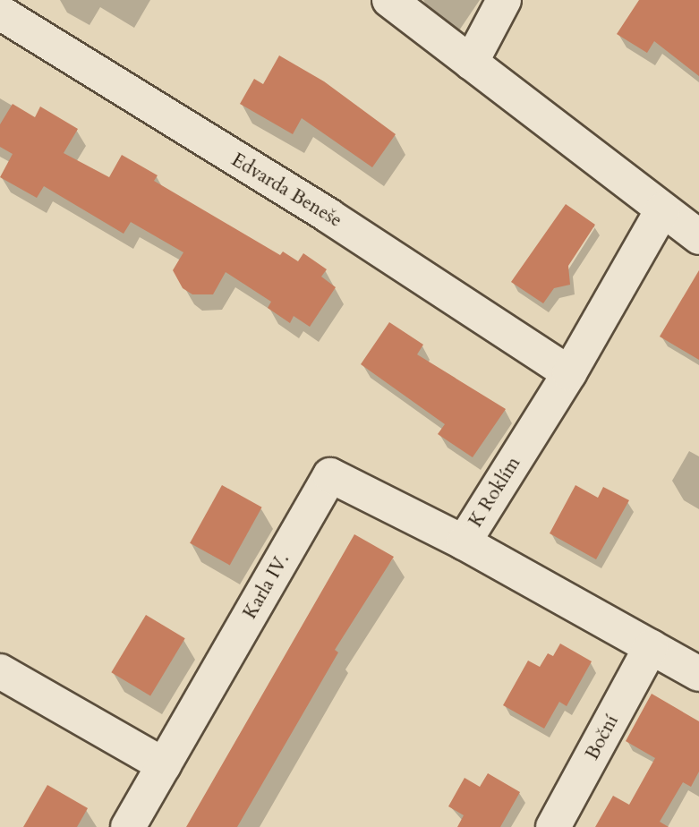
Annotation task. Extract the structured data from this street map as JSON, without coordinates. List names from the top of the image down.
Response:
{
  "streets": {
    "street": [
      "Edvarda Beneše",
      "K Roklím",
      "Karla IV.",
      "Boční"
    ]
  },
  "crossings": [
    ["Edvarda Beneše", "K Roklím"],
    ["K Roklím", "Karla IV."],
    ["K Roklím", "Boční"]
  ]
}
